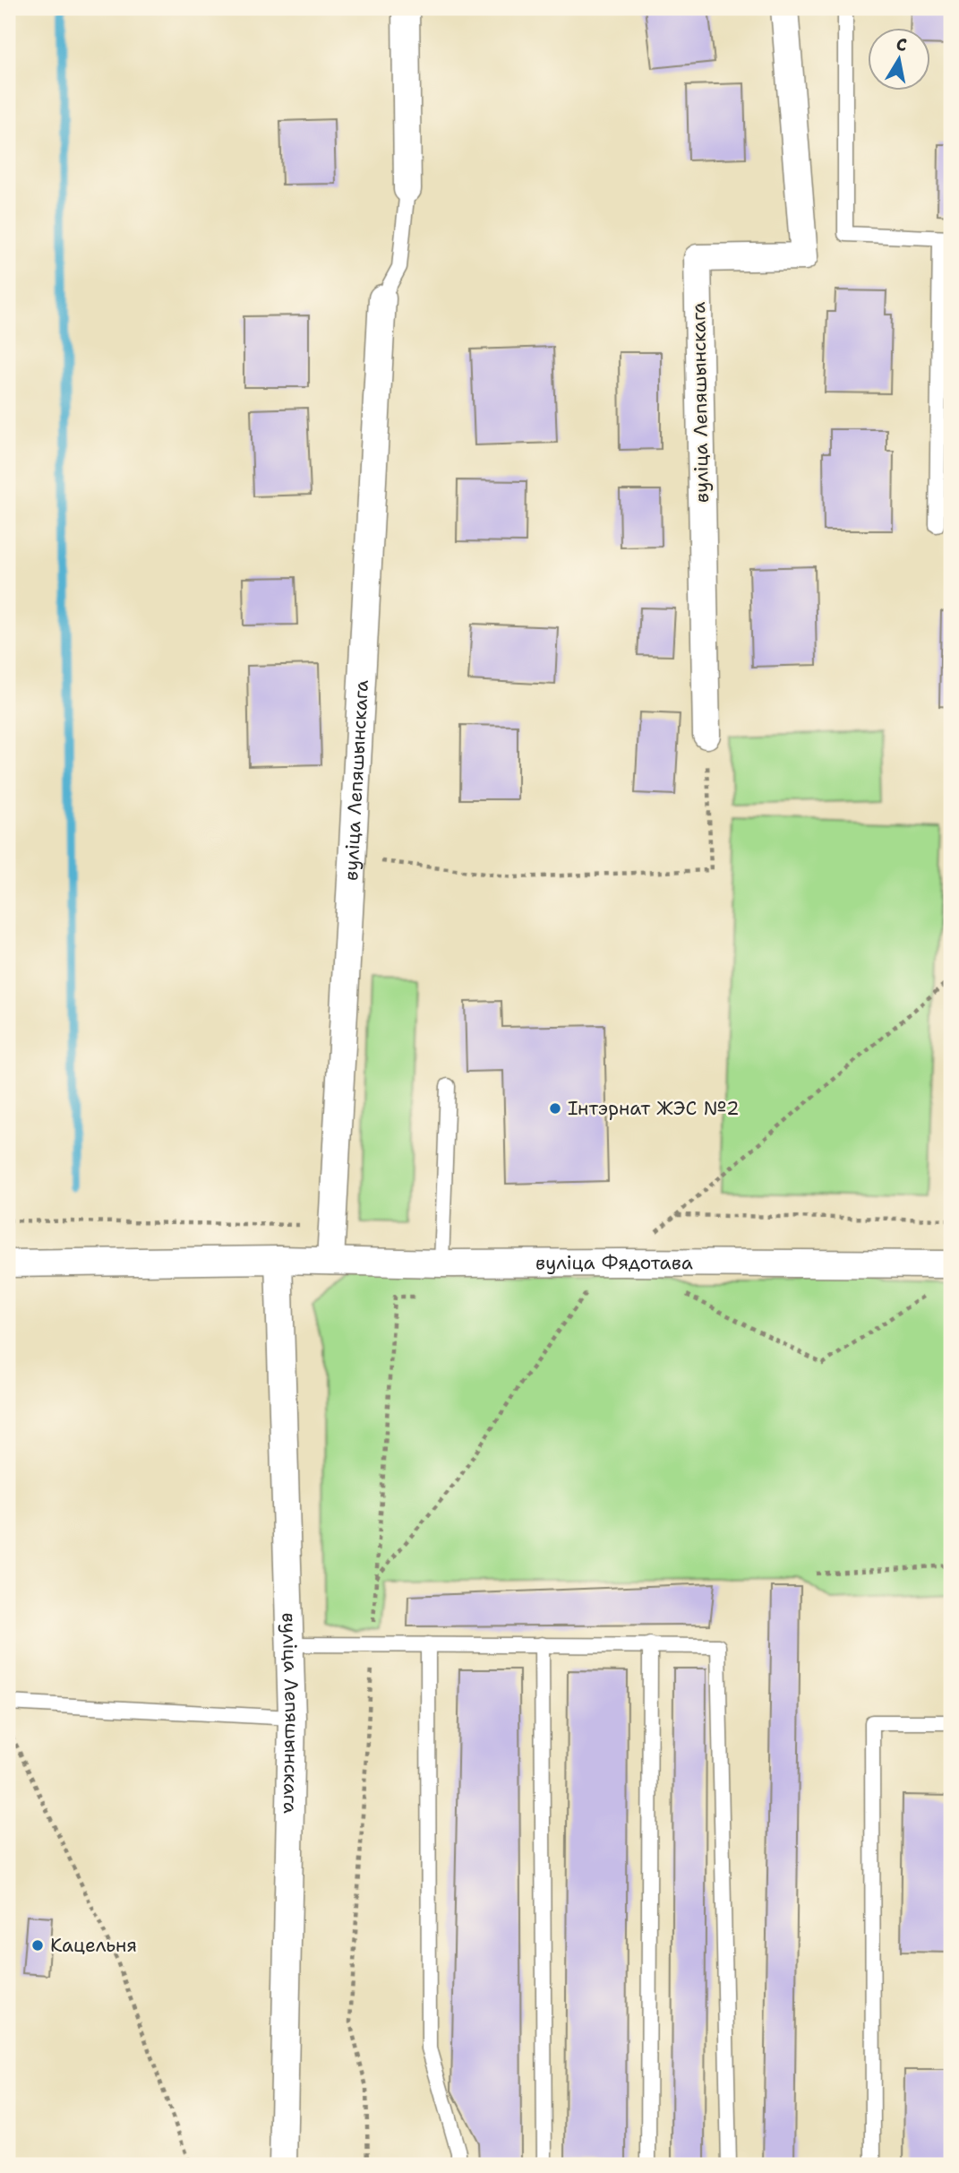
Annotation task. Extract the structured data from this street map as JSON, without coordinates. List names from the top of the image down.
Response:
{
  "streets": {
    "street": ["вуліца Лепяшынскага", "вуліца Фядотава"]
  },
  "crossings": [
    ["вуліца Лепяшынскага", "вуліца Фядотава"]
  ],
  "places": ["Інтэрнат ЖЭС №2", "Кацельня"],
  "north": "top"
}
